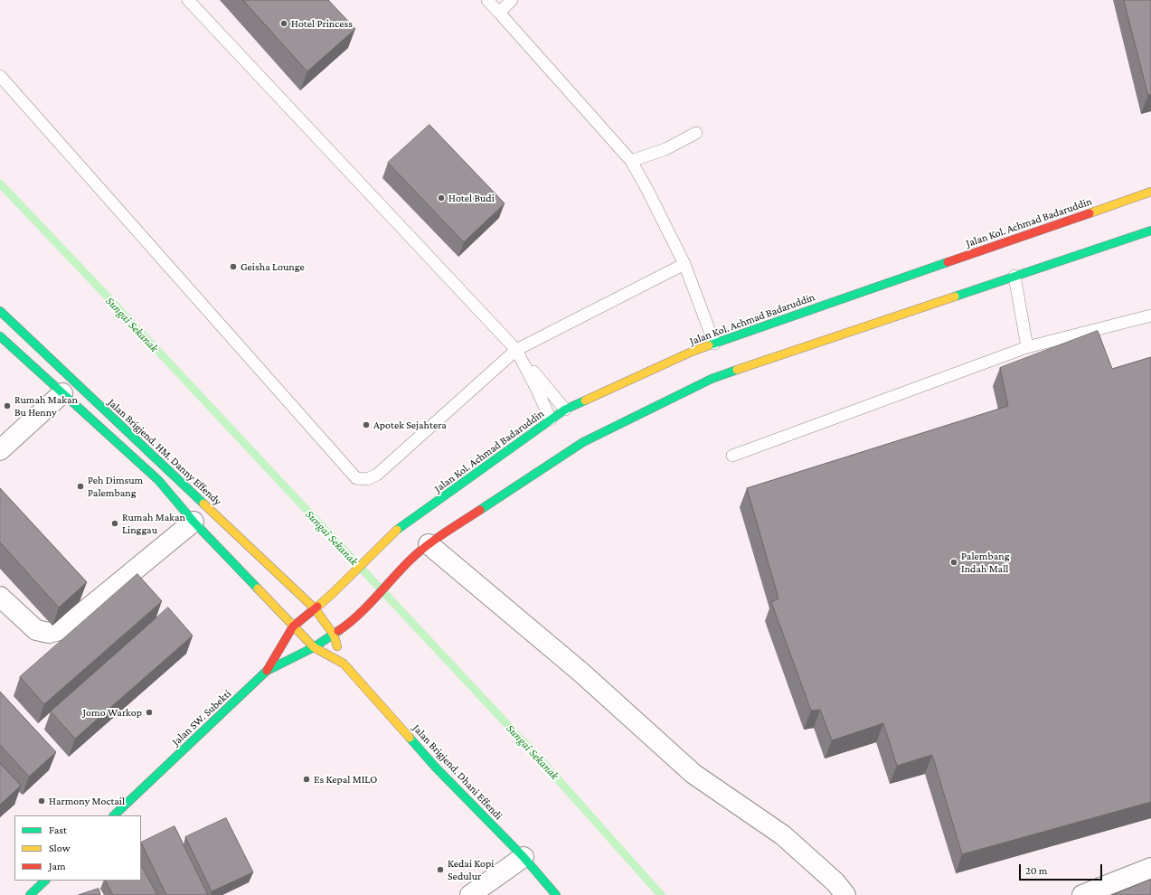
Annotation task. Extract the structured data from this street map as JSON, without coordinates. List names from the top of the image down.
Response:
{
  "streets": {
    "main road": [
      "Jalan Kol. Achmad Badaruddin",
      "Jalan Brigjend. HM. Danny Effendy",
      "Jalan SW. Subekti",
      "Jalan Brigjend. Dhani Effendi"
    ]
  },
  "crossings": [
    ["Jalan Kol. Achmad Badaruddin", "Jalan Brigjend. HM. Danny Effendy"],
    ["Jalan Brigjend. HM. Danny Effendy", "Jalan SW. Subekti"],
    ["Jalan Brigjend. HM. Danny Effendy", "Jalan Brigjend. Dhani Effendi"]
  ],
  "water": ["Sungai Sekanak"],
  "places": [
    "Hotel Princess",
    "Hotel Budi",
    "Geisha Lounge",
    "Rumah Makan Bu Henny",
    "Apotek Sejahtera",
    "Peh Dimsum Palembang",
    "Rumah Makan Linggau",
    "Palembang Indah Mall",
    "Jomo Warkop",
    "Es Kepal MILO",
    "Harmony Moctail",
    "Kedai Kopi Sedulur"
  ],
  "legend": ["Fast", "Slow", "Jam"],
  "scale_bar": "20 m"
}
